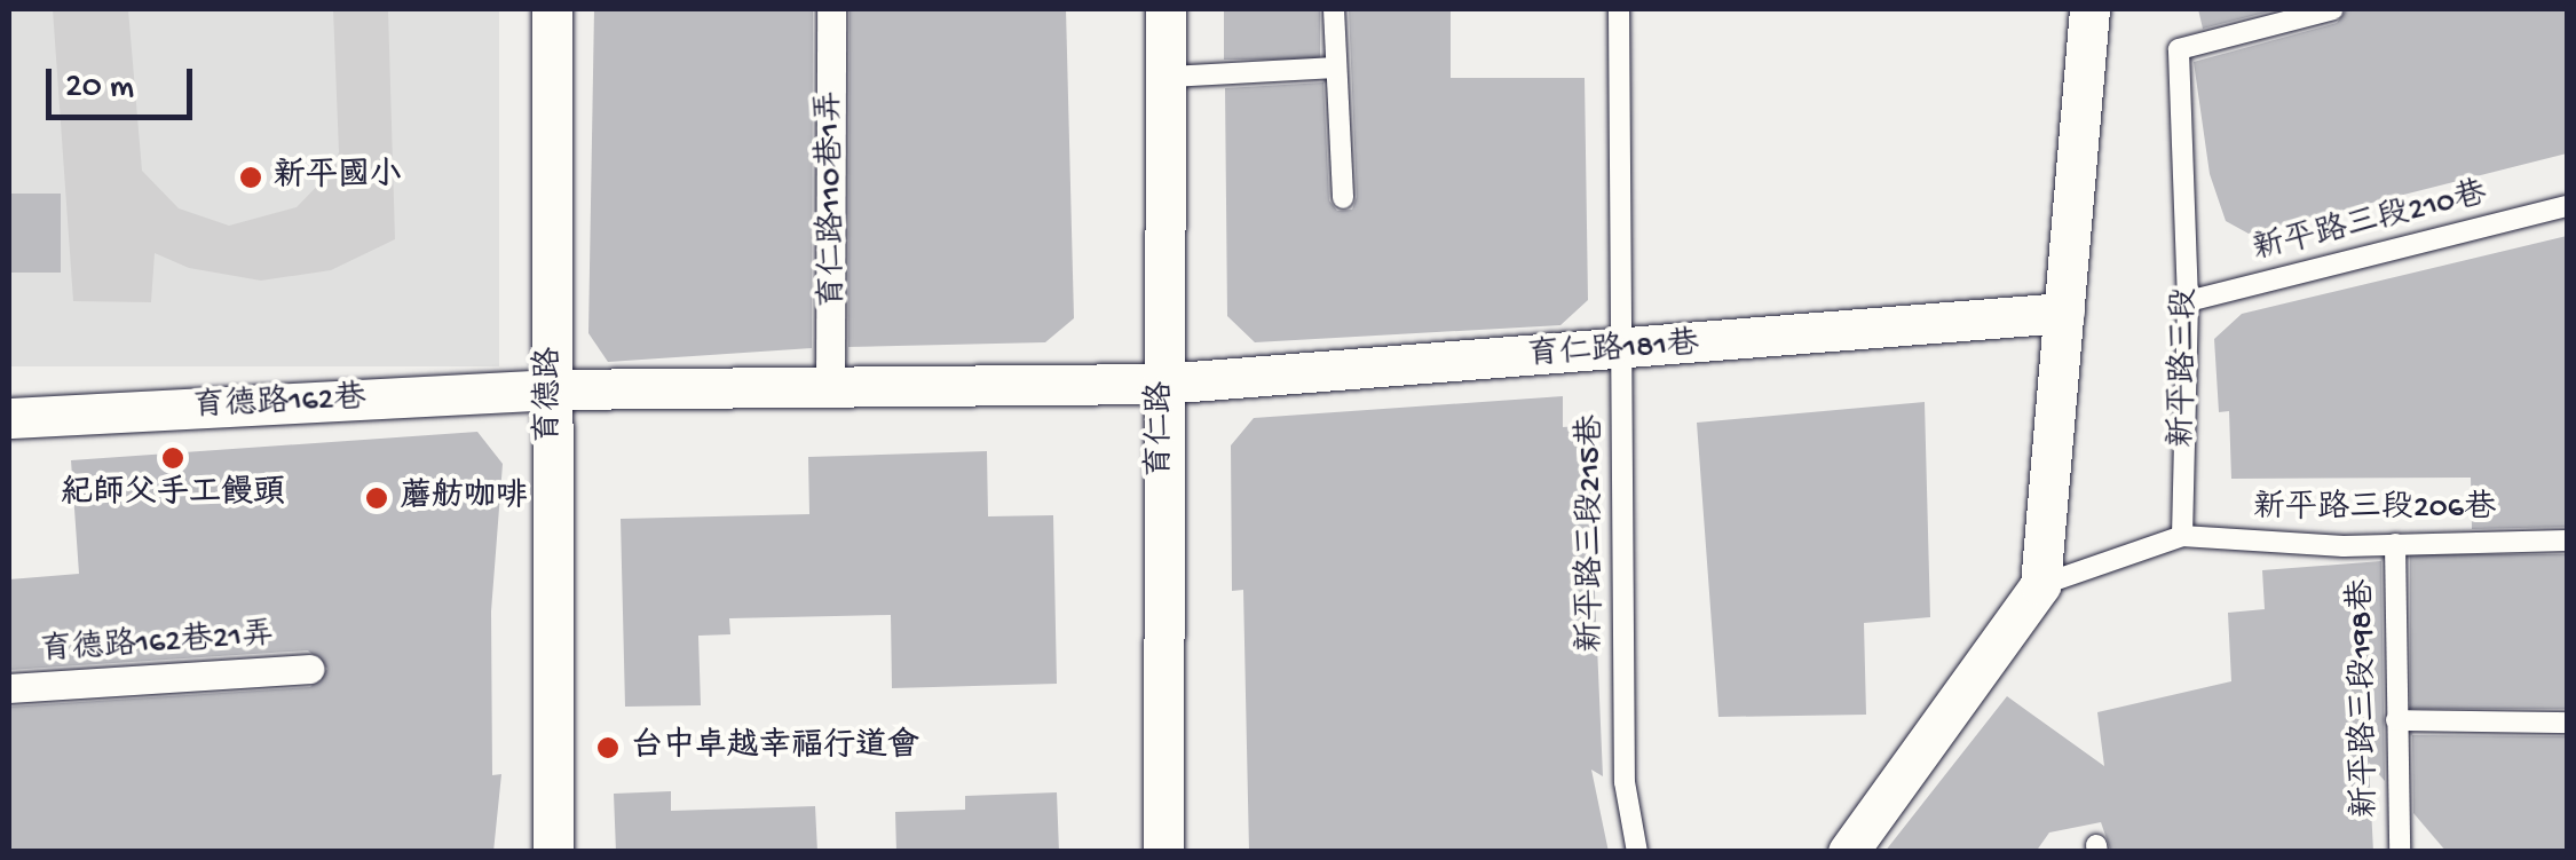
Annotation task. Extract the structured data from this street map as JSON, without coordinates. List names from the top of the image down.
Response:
{
  "streets": {
    "street": [
      "育仁路110巷1弄",
      "育仁路181巷",
      "育德路",
      "育德路162巷",
      "育仁路",
      "育德路162巷21弄"
    ],
    "lane": [
      "新平路三段210巷",
      "新平路三段",
      "新平路三段206巷",
      "新平路三段215巷",
      "新平路三段198巷"
    ]
  },
  "crossings": [
    ["新平路三段210巷", "新平路三段"],
    ["育仁路181巷", "育仁路"],
    ["育仁路181巷", "新平路三段215巷"],
    ["新平路三段", "新平路三段206巷"],
    ["育德路", "育德路162巷"],
    ["新平路三段206巷", "新平路三段198巷"]
  ],
  "places": [
    "新平國小",
    "紀師父手工饅頭",
    "蘑舫咖啡",
    "台中卓越幸福行道會"
  ],
  "scale_bar": "20 m"
}
